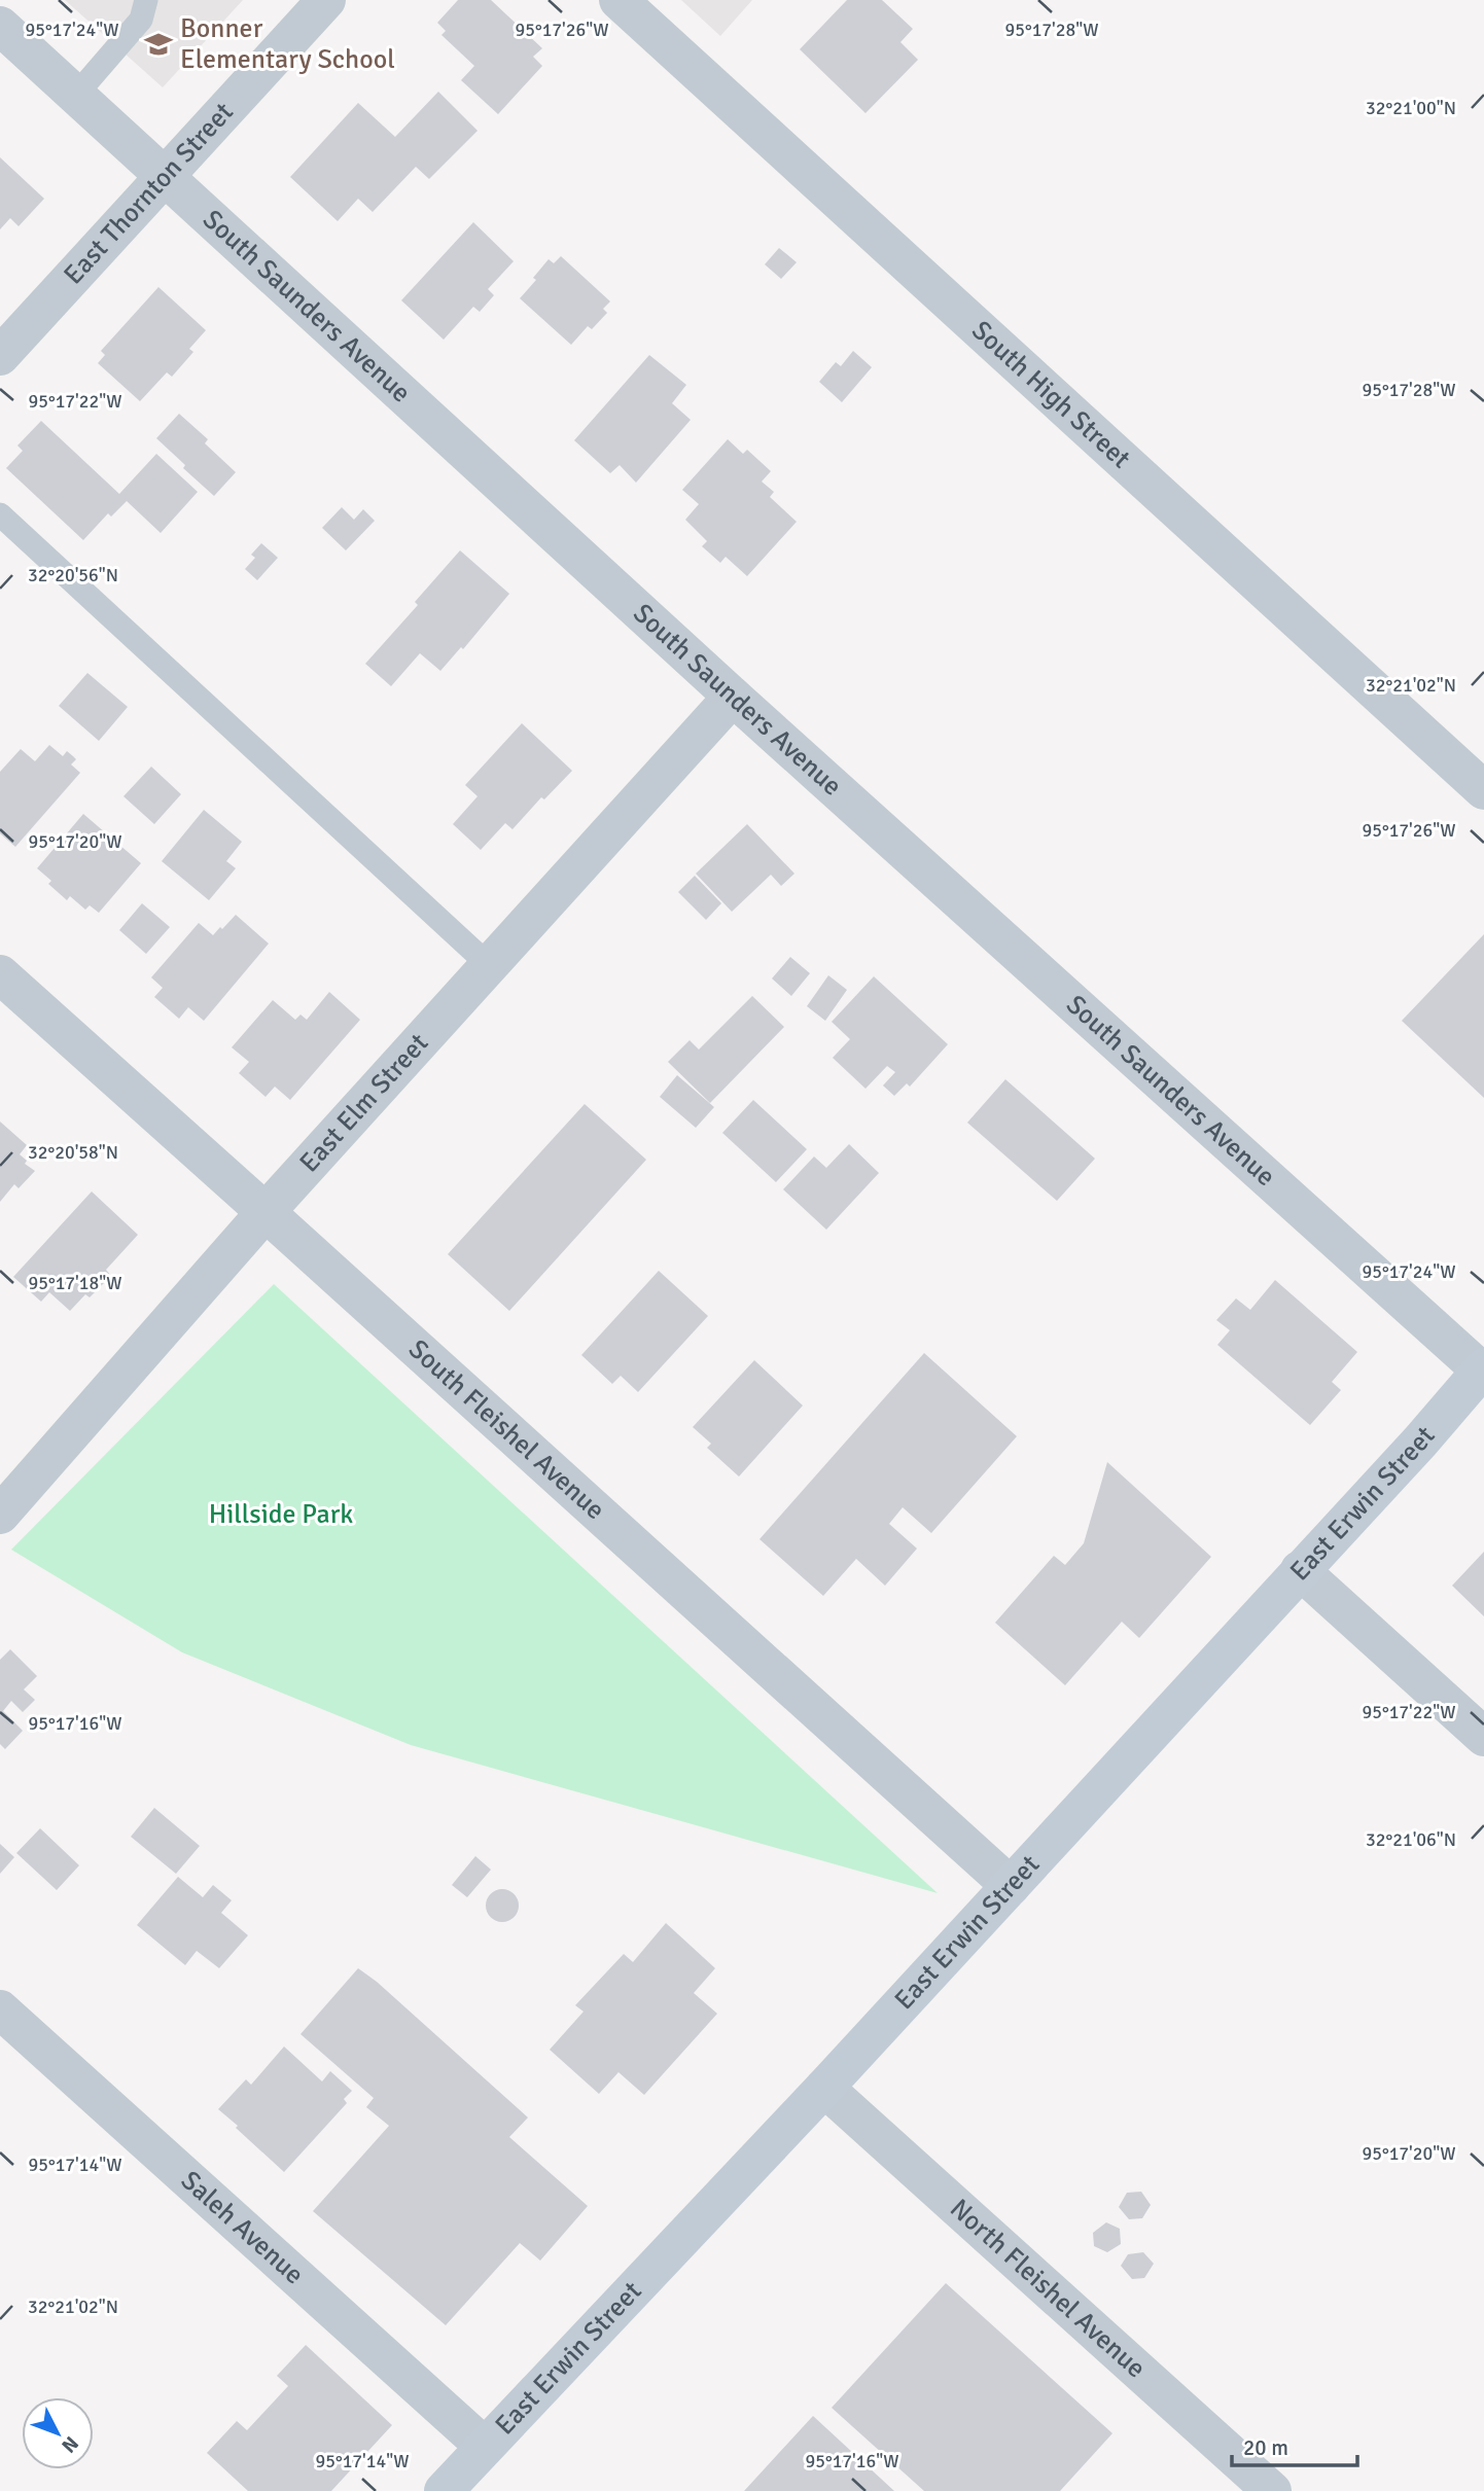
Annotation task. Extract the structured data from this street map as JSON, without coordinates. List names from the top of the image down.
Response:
{
  "streets": {
    "main road": ["East Erwin Street"],
    "street": [
      "East Thornton Street",
      "South Saunders Avenue",
      "South High Street",
      "East Elm Street",
      "South Fleishel Avenue",
      "Saleh Avenue",
      "North Fleishel Avenue"
    ]
  },
  "crossings": [
    ["East Thornton Street", "South Saunders Avenue"],
    ["South Saunders Avenue", "East Elm Street"],
    ["South Saunders Avenue", "East Erwin Street"],
    ["East Elm Street", "South Fleishel Avenue"],
    ["South Fleishel Avenue", "East Erwin Street"],
    ["East Erwin Street", "Saleh Avenue"],
    ["East Erwin Street", "North Fleishel Avenue"]
  ],
  "parks": ["Hillside Park"],
  "places": {
    "school or university": ["Bonner Elementary School"]
  },
  "scale_bar": "20 m",
  "north": "bottom right",
  "coordinates": [
    "95°17'24\"W",
    "95°17'26\"W",
    "95°17'28\"W",
    "32°21'00\"N",
    "95°17'22\"W",
    "32°20'56\"N",
    "32°21'02\"N",
    "95°17'20\"W",
    "32°20'58\"N",
    "95°17'18\"W",
    "95°17'16\"W",
    "32°21'06\"N",
    "95°17'14\"W"
  ]
}
